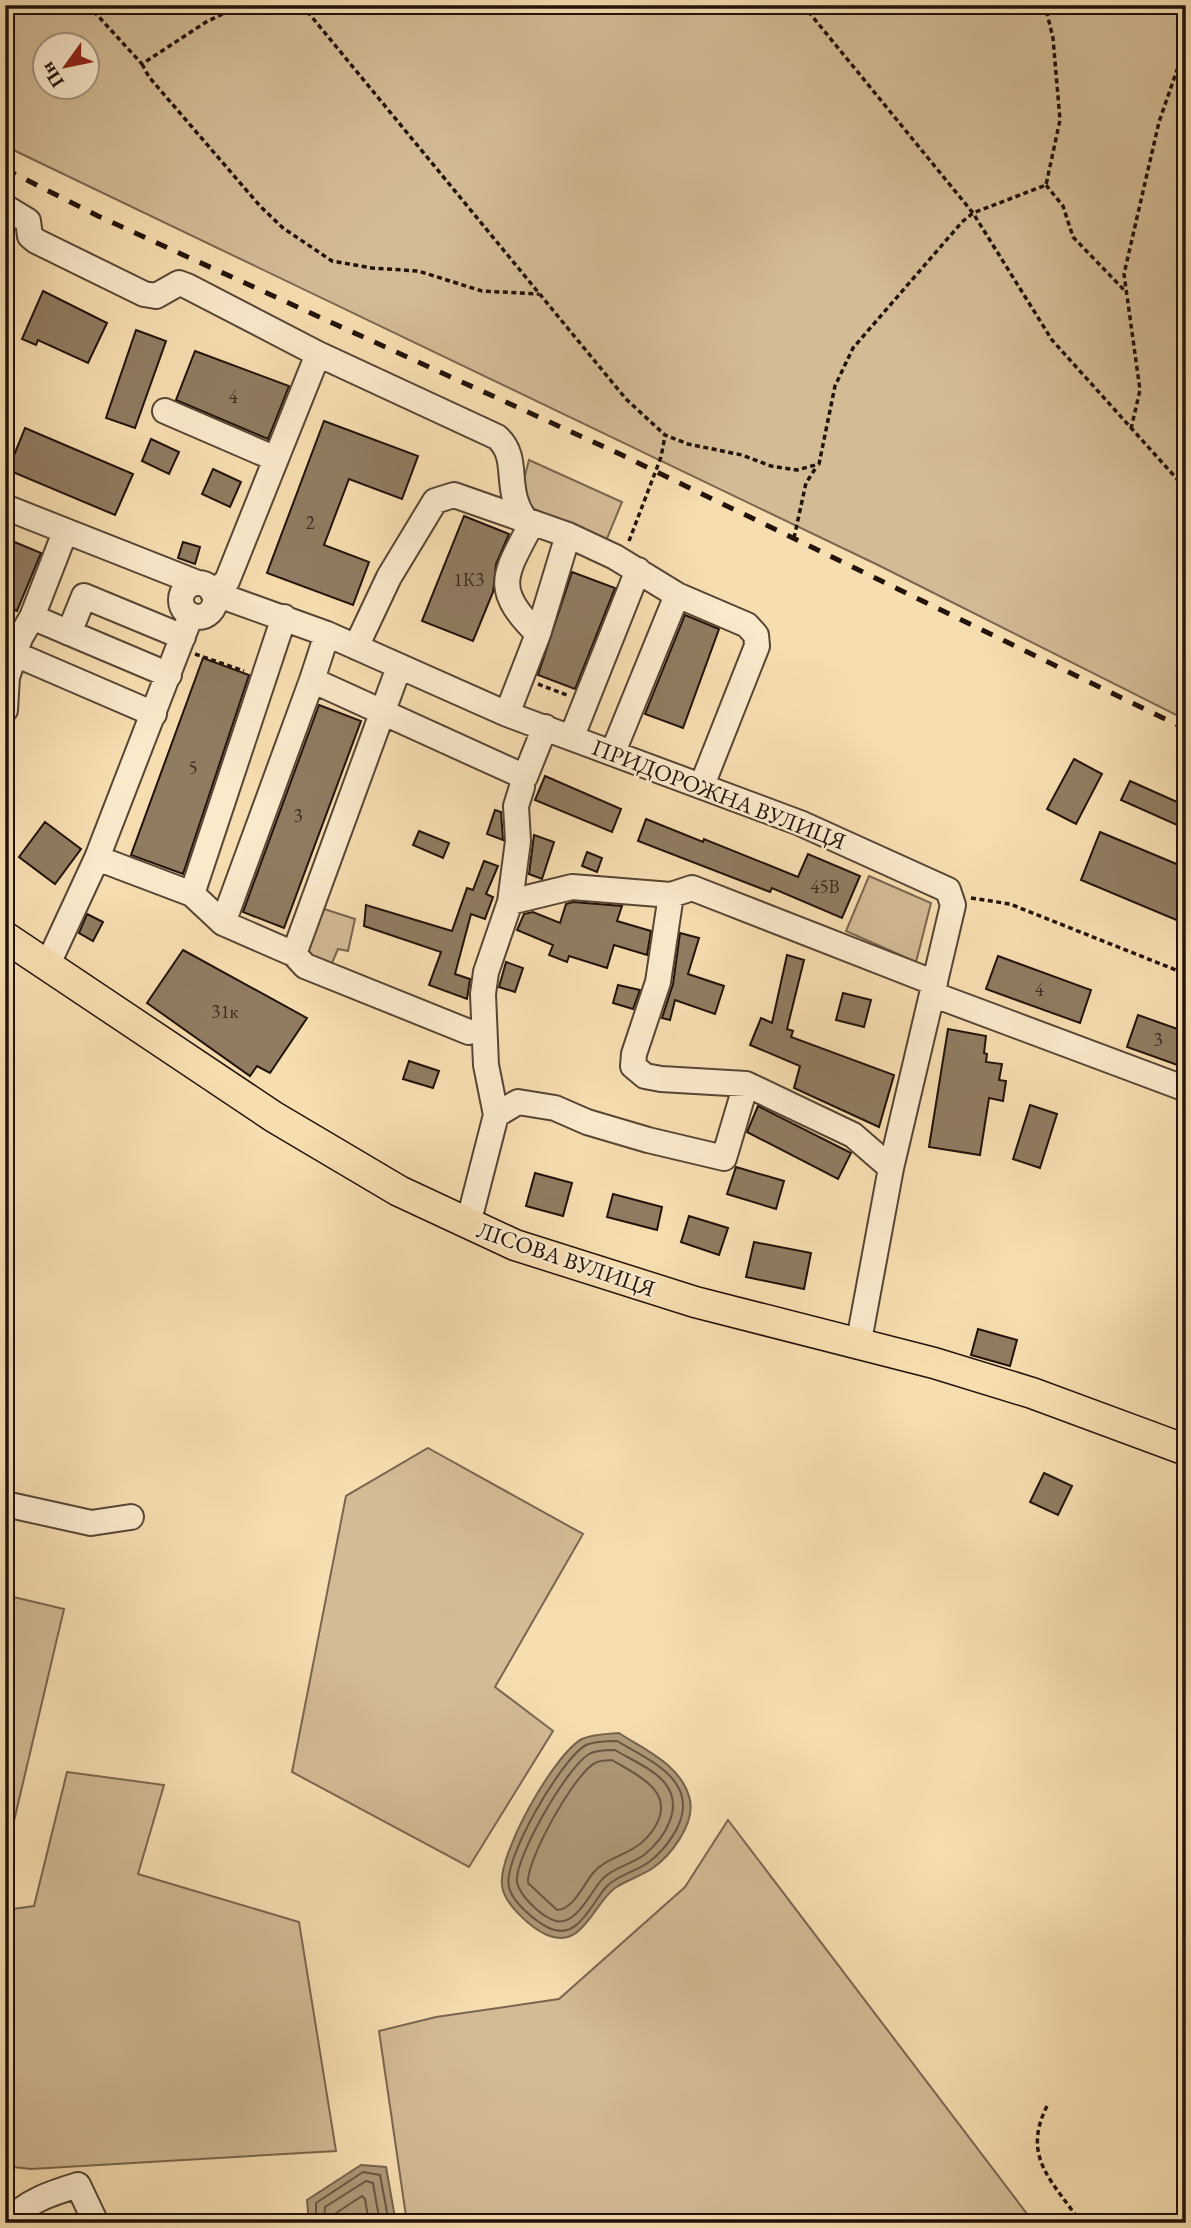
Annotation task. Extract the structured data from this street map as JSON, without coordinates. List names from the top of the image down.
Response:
{
  "streets": {
    "main road": ["ЛІСОВА ВУЛИЦЯ"],
    "street": ["ПРИДОРОЖНА ВУЛИЦЯ"]
  },
  "house_numbers": [
    "4",
    "2",
    "1К3",
    "5",
    "3",
    "45В",
    "4",
    "31к",
    "3"
  ],
  "north": "bottom left"
}
